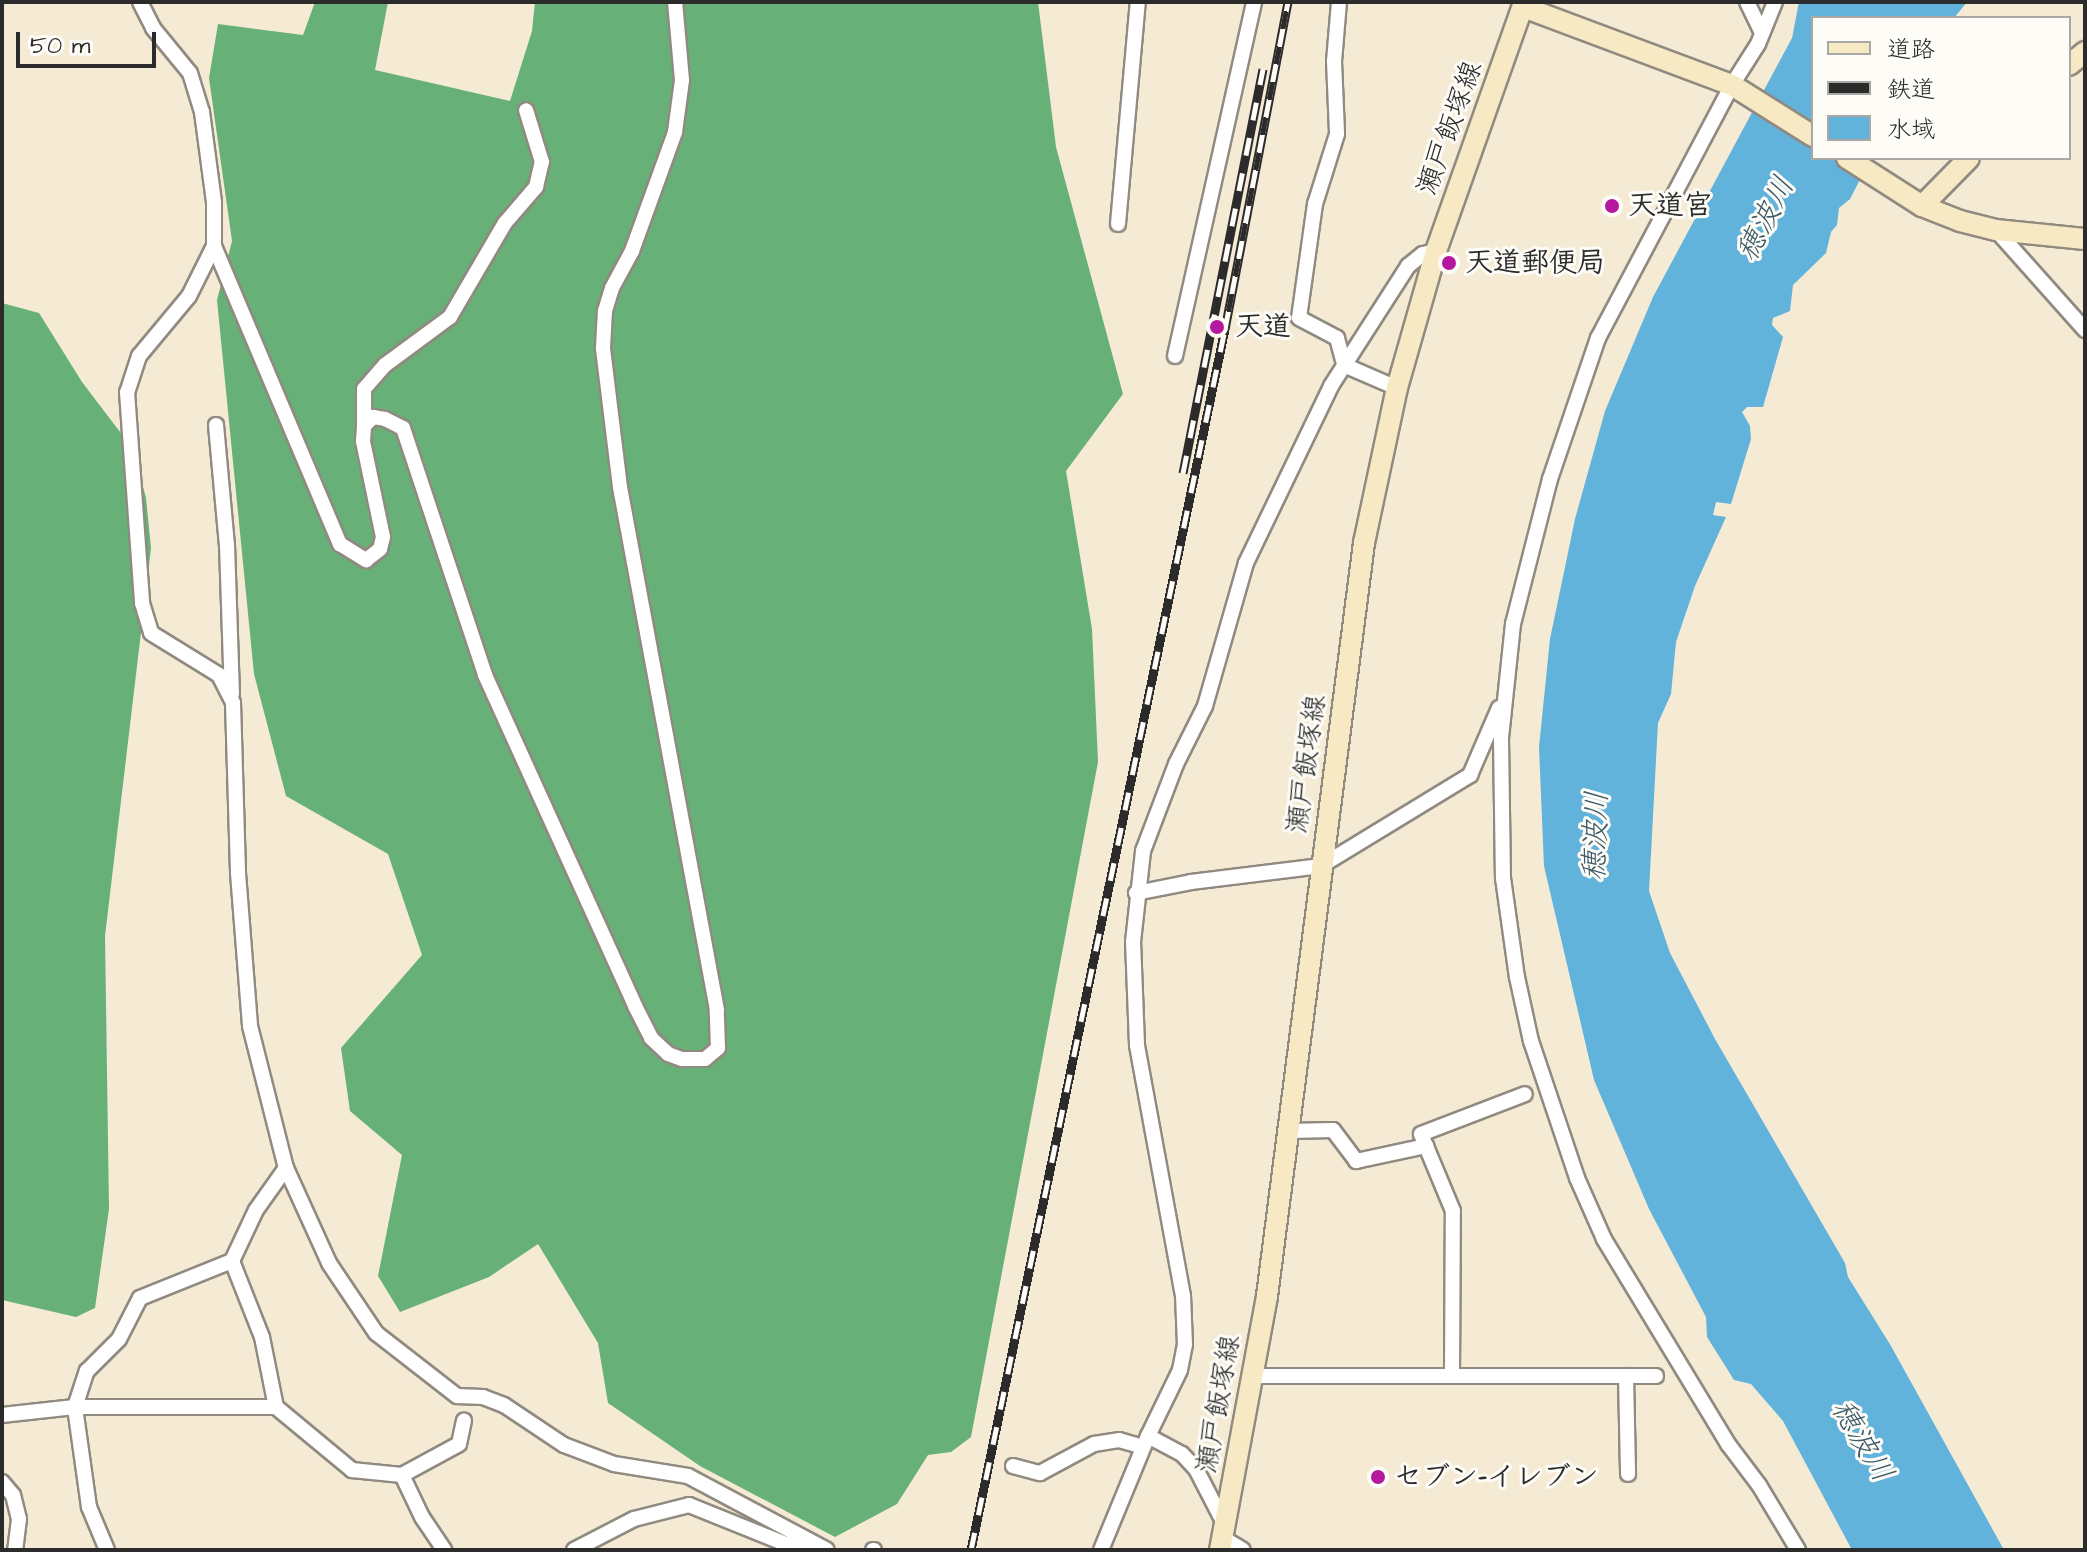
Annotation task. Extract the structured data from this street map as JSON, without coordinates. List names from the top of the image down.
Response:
{
  "streets": {
    "main road": ["瀬戸飯塚線"]
  },
  "water": ["穂波川"],
  "places": [
    "天道宮",
    "天道郵便局",
    "天道",
    "セブン-イレブン"
  ],
  "legend": ["道路", "鉄道", "水域"],
  "scale_bar": "50 m"
}
